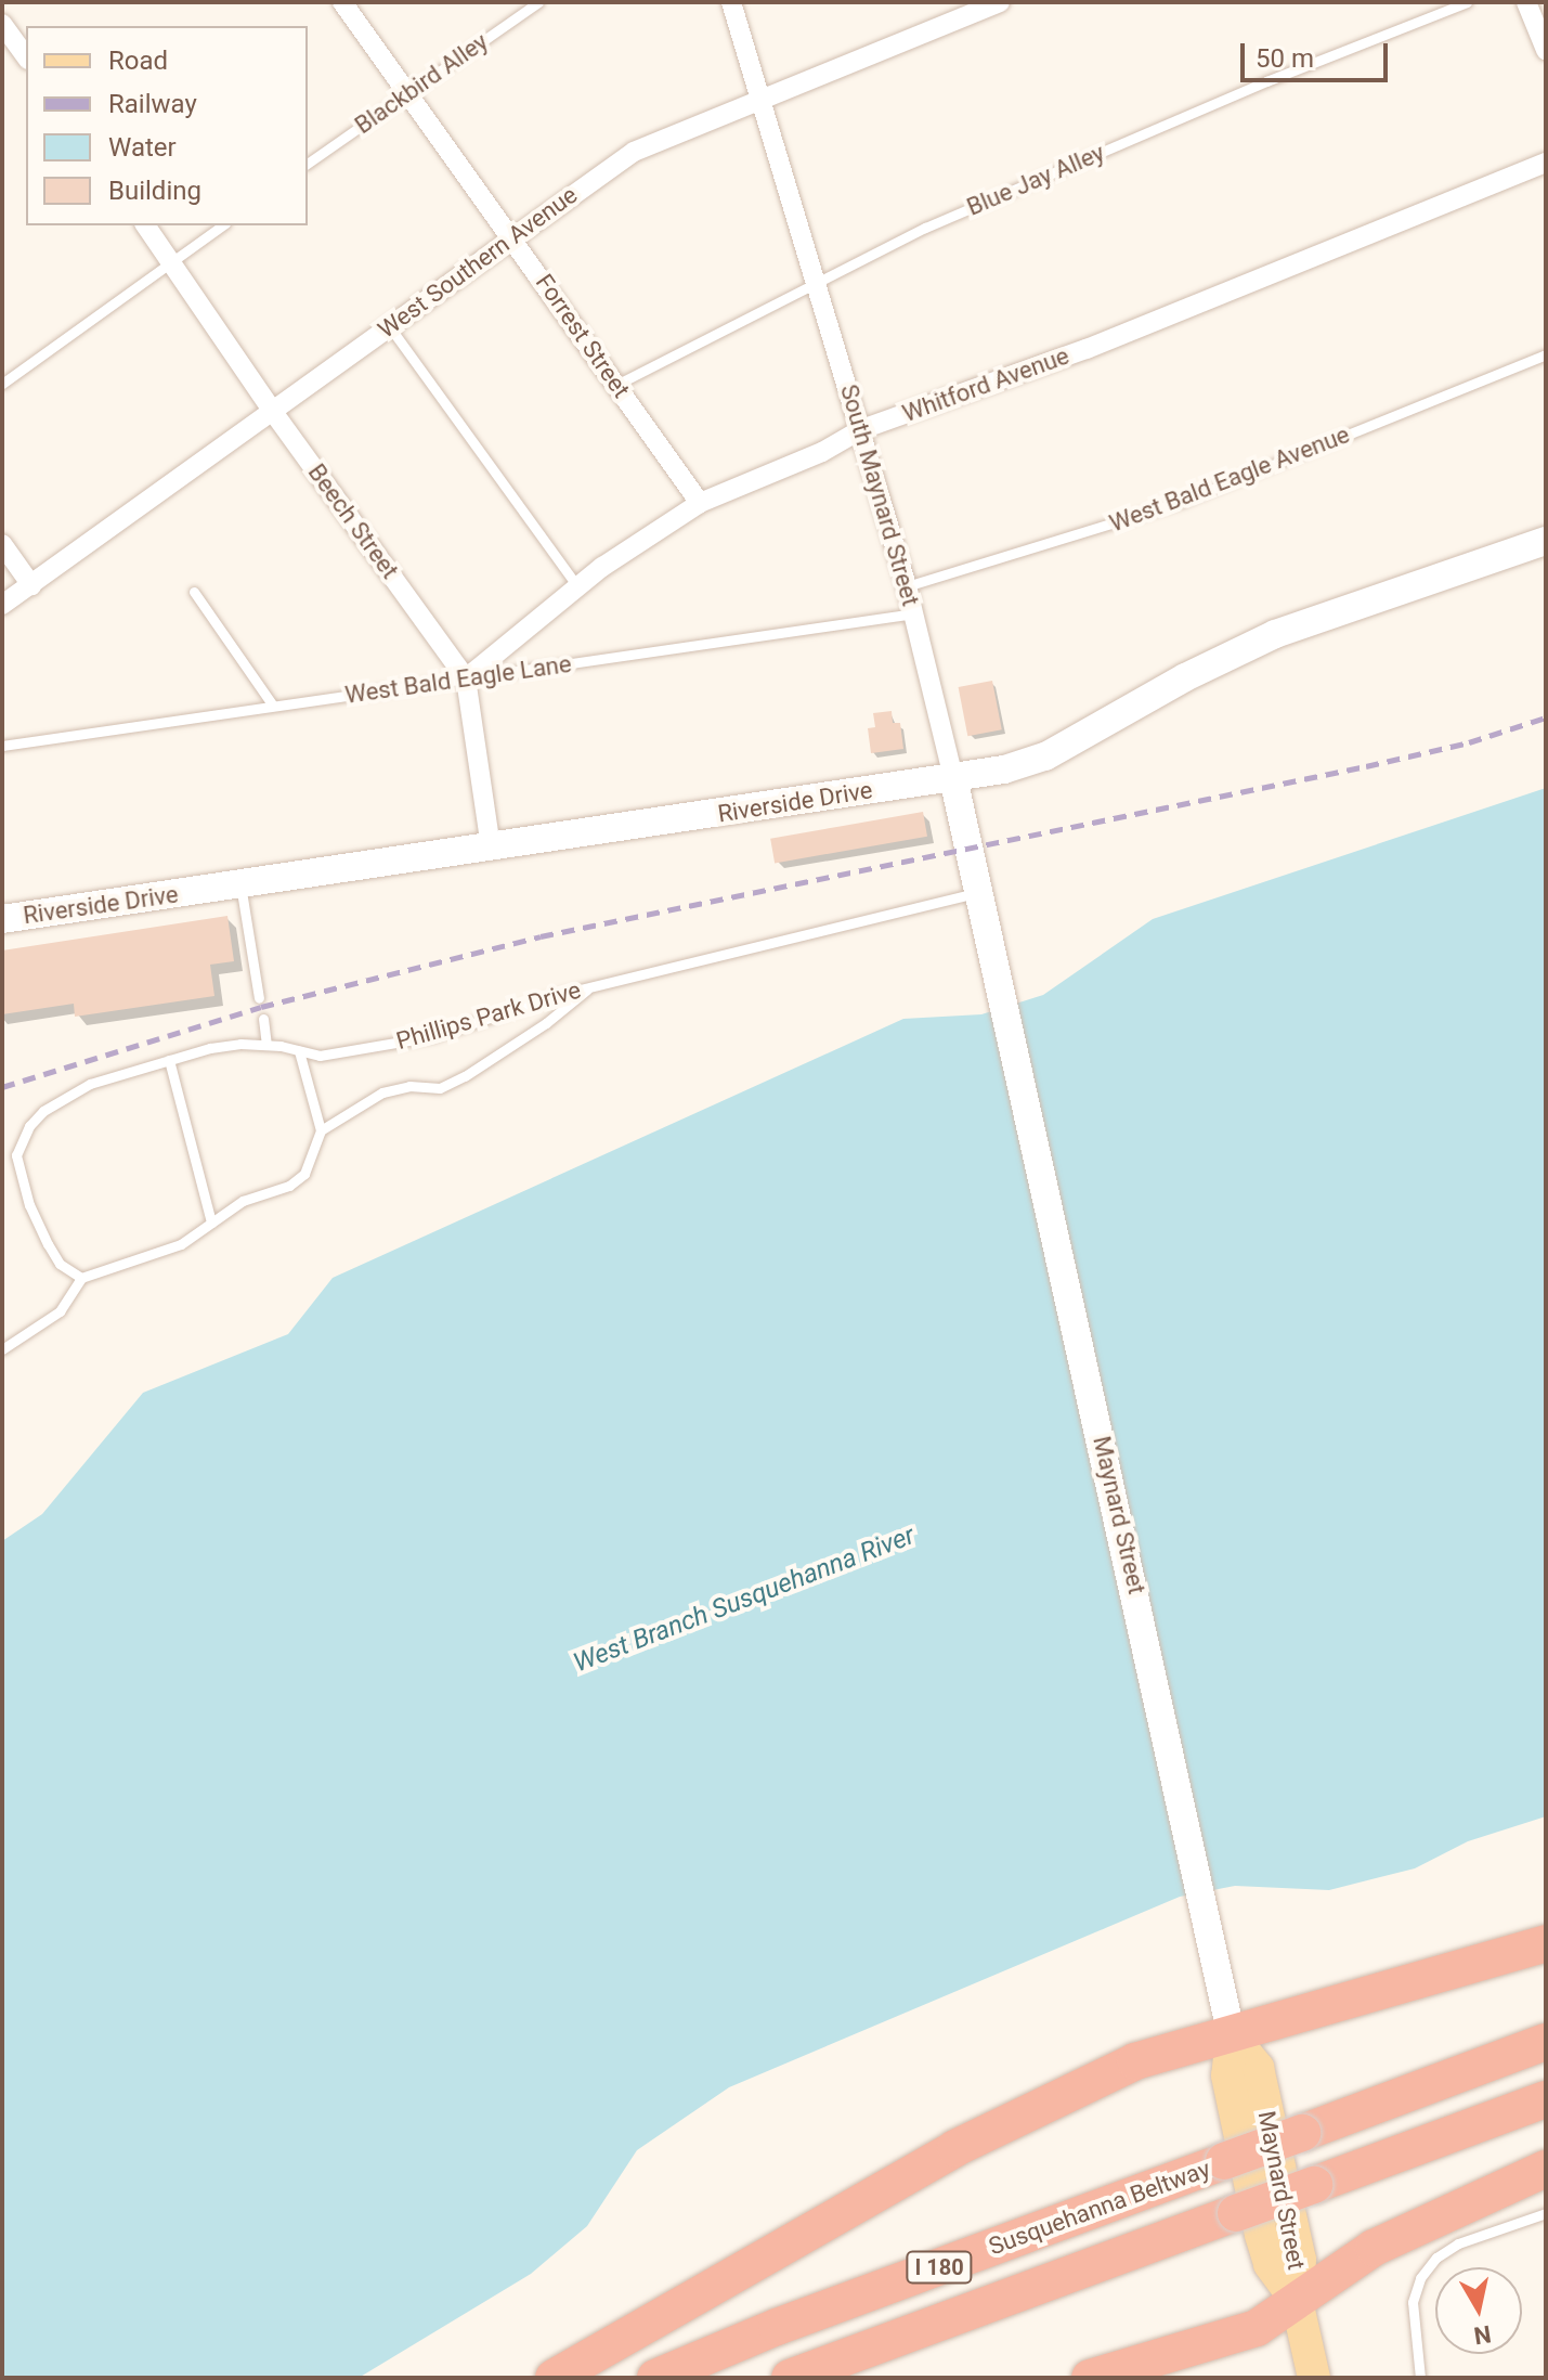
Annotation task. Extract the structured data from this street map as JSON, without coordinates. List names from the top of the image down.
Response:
{
  "streets": {
    "highway": ["Susquehanna Beltway", "I 180"],
    "main road": ["South Maynard Street", "Riverside Drive", "Maynard Street"],
    "street": [
      "West Southern Avenue",
      "Forrest Street",
      "Whitford Avenue",
      "Beech Street"
    ],
    "lane": [
      "Blackbird Alley",
      "Blue Jay Alley",
      "West Bald Eagle Avenue",
      "West Bald Eagle Lane",
      "Phillips Park Drive"
    ]
  },
  "crossings": [
    ["Blackbird Alley", "Forrest Street"],
    ["Blue Jay Alley", "Forrest Street"],
    ["Blue Jay Alley", "South Maynard Street"],
    ["West Southern Avenue", "Forrest Street"],
    ["West Southern Avenue", "South Maynard Street"],
    ["West Southern Avenue", "Beech Street"],
    ["Forrest Street", "Whitford Avenue"],
    ["Whitford Avenue", "South Maynard Street"],
    ["Whitford Avenue", "Beech Street"],
    ["Whitford Avenue", "West Bald Eagle Lane"],
    ["West Bald Eagle Avenue", "South Maynard Street"],
    ["South Maynard Street", "West Bald Eagle Lane"],
    ["South Maynard Street", "Riverside Drive"],
    ["South Maynard Street", "Phillips Park Drive"],
    ["South Maynard Street", "Maynard Street"],
    ["Beech Street", "West Bald Eagle Lane"],
    ["Beech Street", "Riverside Drive"]
  ],
  "water": ["West Branch Susquehanna River"],
  "legend": [
    "Road",
    "Railway",
    "Water",
    "Building"
  ],
  "scale_bar": "50 m",
  "north": "bottom"
}
